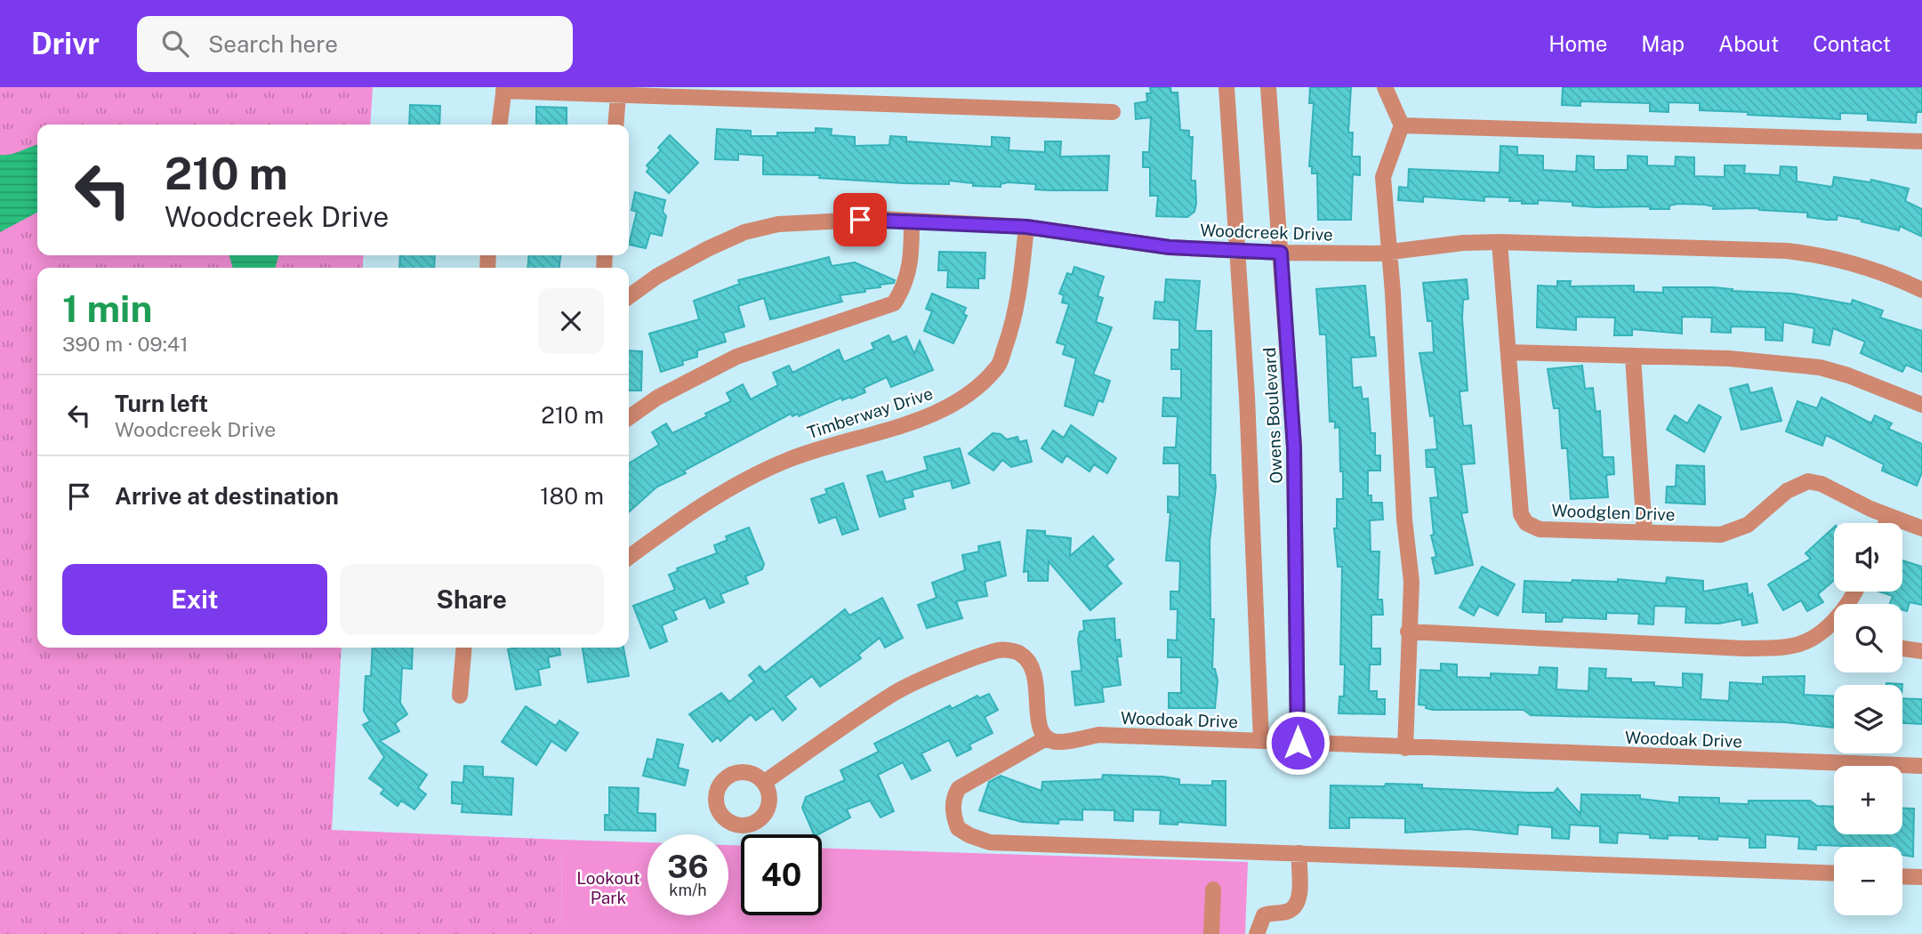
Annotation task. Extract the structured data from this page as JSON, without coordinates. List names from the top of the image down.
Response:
{
  "streets": {
    "street": [
      "Woodcreek Drive",
      "Timberway Drive",
      "Owens Boulevard",
      "Woodglen Drive",
      "Woodoak Drive"
    ]
  },
  "crossings": [
    ["Woodcreek Drive", "Timberway Drive"],
    ["Woodcreek Drive", "Owens Boulevard"],
    ["Woodcreek Drive", "Woodglen Drive"],
    ["Owens Boulevard", "Woodoak Drive"]
  ],
  "parks": ["Lookout Park"],
  "page": {
    "header": "Drivr",
    "search": "Search here",
    "nav": [
      "Home",
      "Map",
      "About",
      "Contact"
    ],
    "turn": ["210 m", "Woodcreek Drive"],
    "heading": ["1 min", "390 m · 09:41"],
    "list": [
      {
        "name": "Turn left",
        "note": "Woodcreek Drive",
        "value": "210 m"
      },
      {
        "name": "Arrive at destination",
        "value": "180 m"
      }
    ],
    "map_buttons": ["+", "−"],
    "buttons": ["Exit", "Share"],
    "speed": "36 km/h",
    "limit": "40"
  }
}
